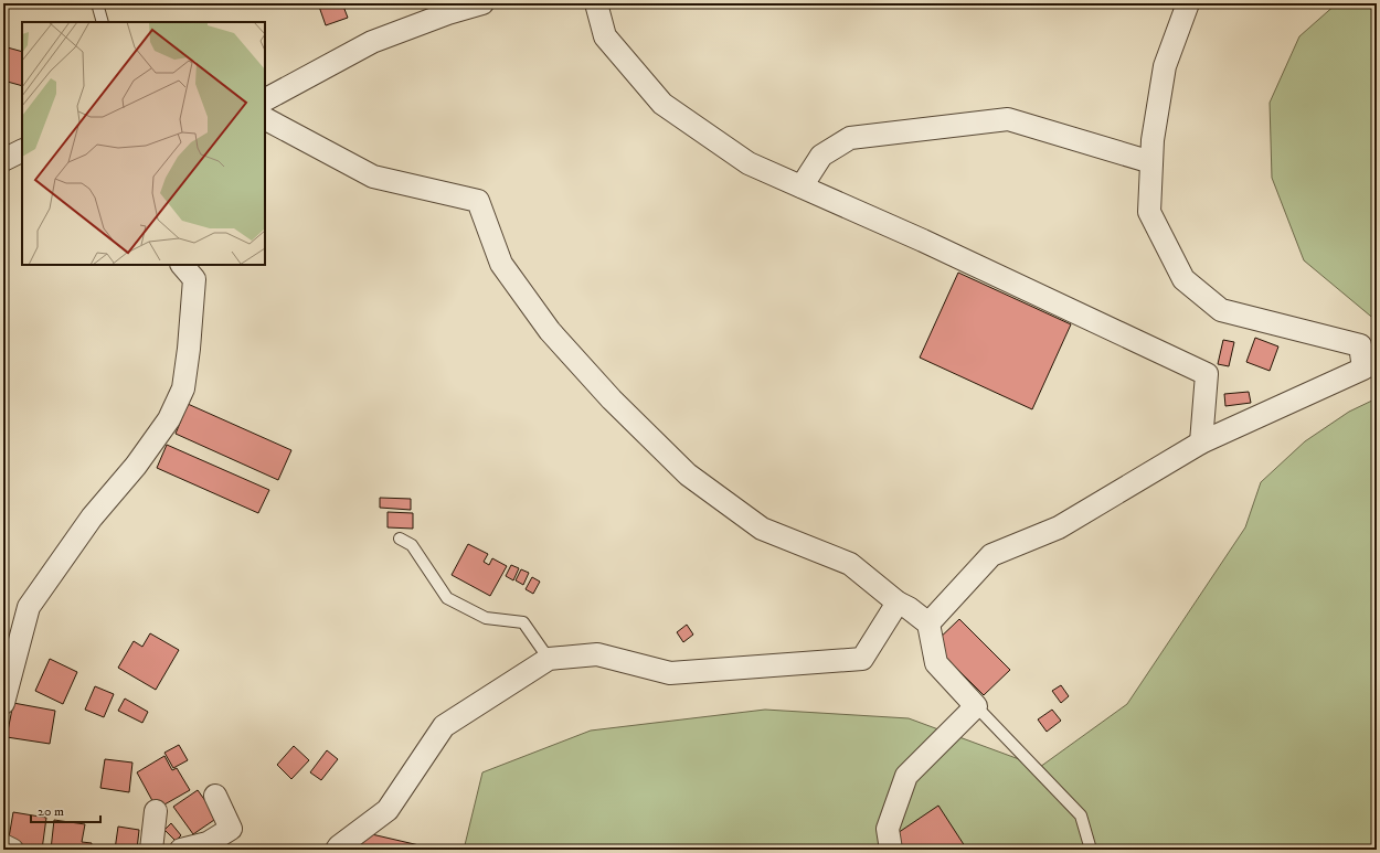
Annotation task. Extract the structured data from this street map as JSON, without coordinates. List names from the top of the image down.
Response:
{
  "scale_bar": "20 m"
}
